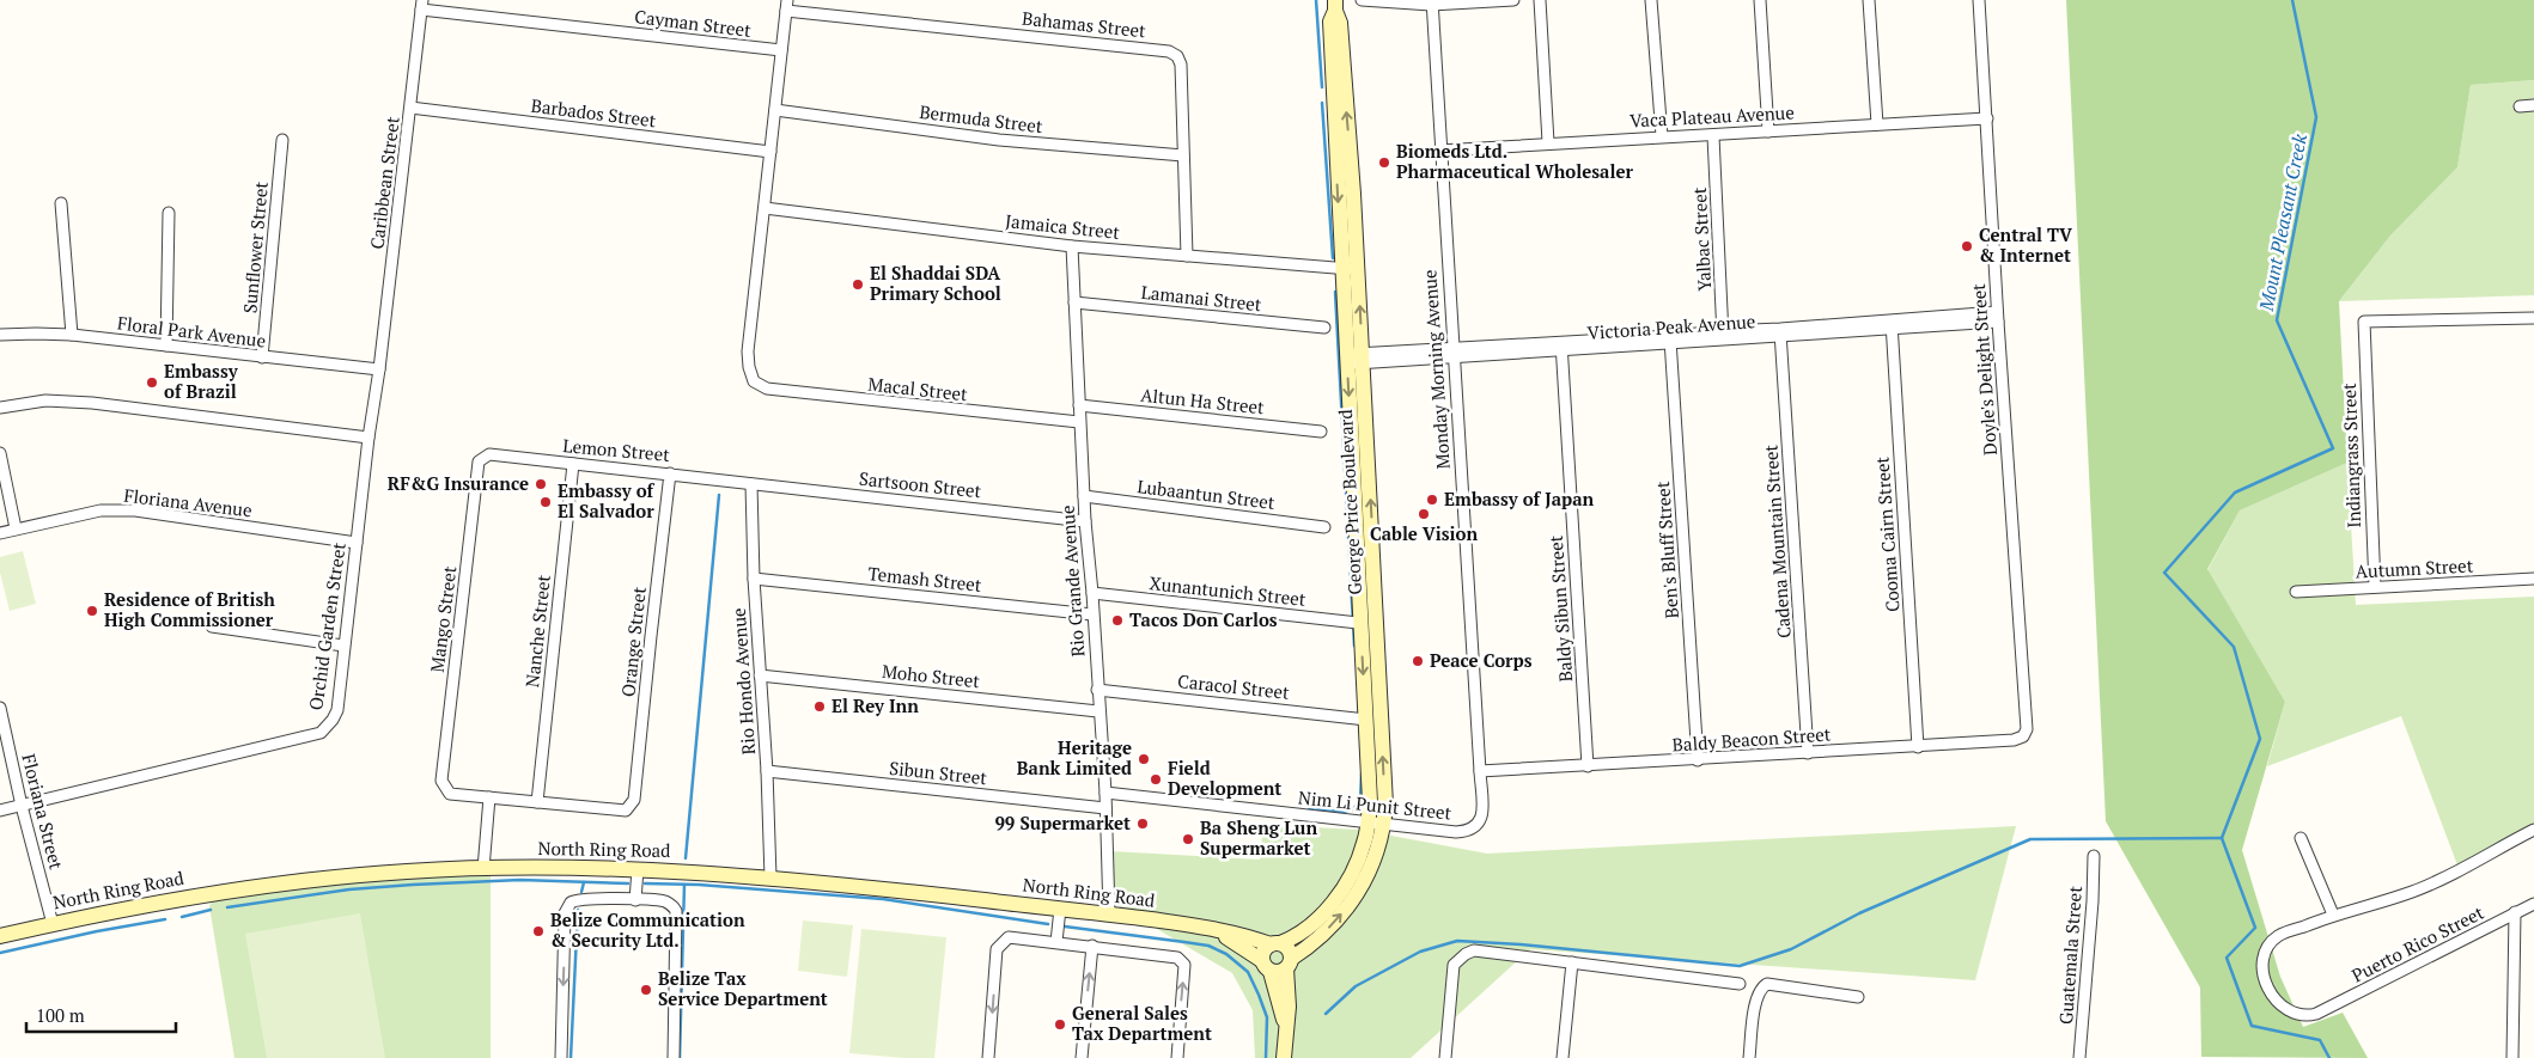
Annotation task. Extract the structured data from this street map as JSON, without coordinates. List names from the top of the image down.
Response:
{
  "streets": {
    "main road": ["George Price Boulevard", "North Ring Road"],
    "street": [
      "Cayman Street",
      "Bahamas Street",
      "Barbados Street",
      "Vaca Plateau Avenue",
      "Bermuda Street",
      "Caribbean Street",
      "Jamaica Street",
      "Yalbac Street",
      "Sunflower Street",
      "Lamanai Street",
      "Victoria Peak Avenue",
      "Floral Park Avenue",
      "Monday Morning Avenue",
      "Doyle's Delight Street",
      "Macal Street",
      "Altun Ha Street",
      "Lemon Street",
      "Indiangrass Street",
      "Sartsoon Street",
      "Lubaantun Street",
      "Floriana Avenue",
      "Cooma Cairn Street",
      "Cadena Mountain Street",
      "Ben's Bluff Street",
      "Autumn Street",
      "Temash Street",
      "Rio Grande Avenue",
      "Xunantunich Street",
      "Baldy Sibun Street",
      "Mango Street",
      "Orchid Garden Street",
      "Nanche Street",
      "Orange Street",
      "Moho Street",
      "Rio Hondo Avenue",
      "Caracol Street",
      "Baldy Beacon Street",
      "Sibun Street",
      "Nim Li Punit Street",
      "Floriana Street",
      "Puerto Rico Street",
      "Guatemala Street"
    ]
  },
  "crossings": [
    ["Cayman Street", "Caribbean Street"],
    ["Bahamas Street", "Bermuda Street"],
    ["Bahamas Street", "Jamaica Street"],
    ["Barbados Street", "Caribbean Street"],
    ["Vaca Plateau Avenue", "Yalbac Street"],
    ["Vaca Plateau Avenue", "Monday Morning Avenue"],
    ["Vaca Plateau Avenue", "Doyle's Delight Street"],
    ["Caribbean Street", "Floral Park Avenue"],
    ["Caribbean Street", "Orchid Garden Street"],
    ["Jamaica Street", "Macal Street"],
    ["Jamaica Street", "George Price Boulevard"],
    ["Jamaica Street", "Rio Grande Avenue"],
    ["Yalbac Street", "Victoria Peak Avenue"],
    ["Sunflower Street", "Floral Park Avenue"],
    ["Lamanai Street", "Rio Grande Avenue"],
    ["Victoria Peak Avenue", "Monday Morning Avenue"],
    ["Victoria Peak Avenue", "Doyle's Delight Street"],
    ["Victoria Peak Avenue", "George Price Boulevard"],
    ["Victoria Peak Avenue", "Cooma Cairn Street"],
    ["Victoria Peak Avenue", "Cadena Mountain Street"],
    ["Victoria Peak Avenue", "Ben's Bluff Street"],
    ["Victoria Peak Avenue", "Baldy Sibun Street"],
    ["Floral Park Avenue", "Orchid Garden Street"],
    ["Monday Morning Avenue", "Baldy Beacon Street"],
    ["Monday Morning Avenue", "Nim Li Punit Street"],
    ["Doyle's Delight Street", "Baldy Beacon Street"],
    ["Macal Street", "Rio Grande Avenue"],
    ["Altun Ha Street", "Rio Grande Avenue"],
    ["Lemon Street", "Sartsoon Street"],
    ["Lemon Street", "Mango Street"],
    ["Lemon Street", "Nanche Street"],
    ["Lemon Street", "Orange Street"],
    ["Lemon Street", "Rio Hondo Avenue"],
    ["Indiangrass Street", "Autumn Street"],
    ["Sartsoon Street", "Rio Grande Avenue"],
    ["Sartsoon Street", "Rio Hondo Avenue"],
    ["Lubaantun Street", "Rio Grande Avenue"],
    ["George Price Boulevard", "Caracol Street"],
    ["George Price Boulevard", "Nim Li Punit Street"],
    ["George Price Boulevard", "North Ring Road"],
    ["Floriana Avenue", "Orchid Garden Street"],
    ["Cooma Cairn Street", "Baldy Beacon Street"],
    ["Cadena Mountain Street", "Baldy Beacon Street"],
    ["Ben's Bluff Street", "Baldy Beacon Street"],
    ["Temash Street", "Rio Grande Avenue"],
    ["Temash Street", "Rio Hondo Avenue"],
    ["Rio Grande Avenue", "Xunantunich Street"],
    ["Rio Grande Avenue", "Moho Street"],
    ["Rio Grande Avenue", "Caracol Street"],
    ["Rio Grande Avenue", "Sibun Street"],
    ["Rio Grande Avenue", "Nim Li Punit Street"],
    ["Rio Grande Avenue", "North Ring Road"],
    ["Baldy Sibun Street", "Baldy Beacon Street"],
    ["Orchid Garden Street", "Floriana Street"],
    ["Nanche Street", "Orange Street"],
    ["Moho Street", "Rio Hondo Avenue"],
    ["Rio Hondo Avenue", "Sibun Street"],
    ["Rio Hondo Avenue", "North Ring Road"],
    ["Baldy Beacon Street", "Nim Li Punit Street"],
    ["Floriana Street", "North Ring Road"]
  ],
  "water": ["Mount Pleasant Creek"],
  "places": [
    "Biomeds Ltd. Pharmaceutical Wholesaler",
    "Central TV & Internet",
    "El Shaddai SDA Primary School",
    "Embassy of Brazil",
    "RF&G Insurance",
    "Embassy of Japan",
    "Embassy of El Salvador",
    "Cable Vision",
    "Residence of British High Commissioner",
    "Tacos Don Carlos",
    "Peace Corps",
    "El Rey Inn",
    "Heritage Bank Limited",
    "Field Development",
    "99 Supermarket",
    "Ba Sheng Lun Supermarket",
    "Belize Communication & Security Ltd.",
    "Belize Tax Service Department",
    "General Sales Tax Department"
  ],
  "scale_bar": "100 m"
}
